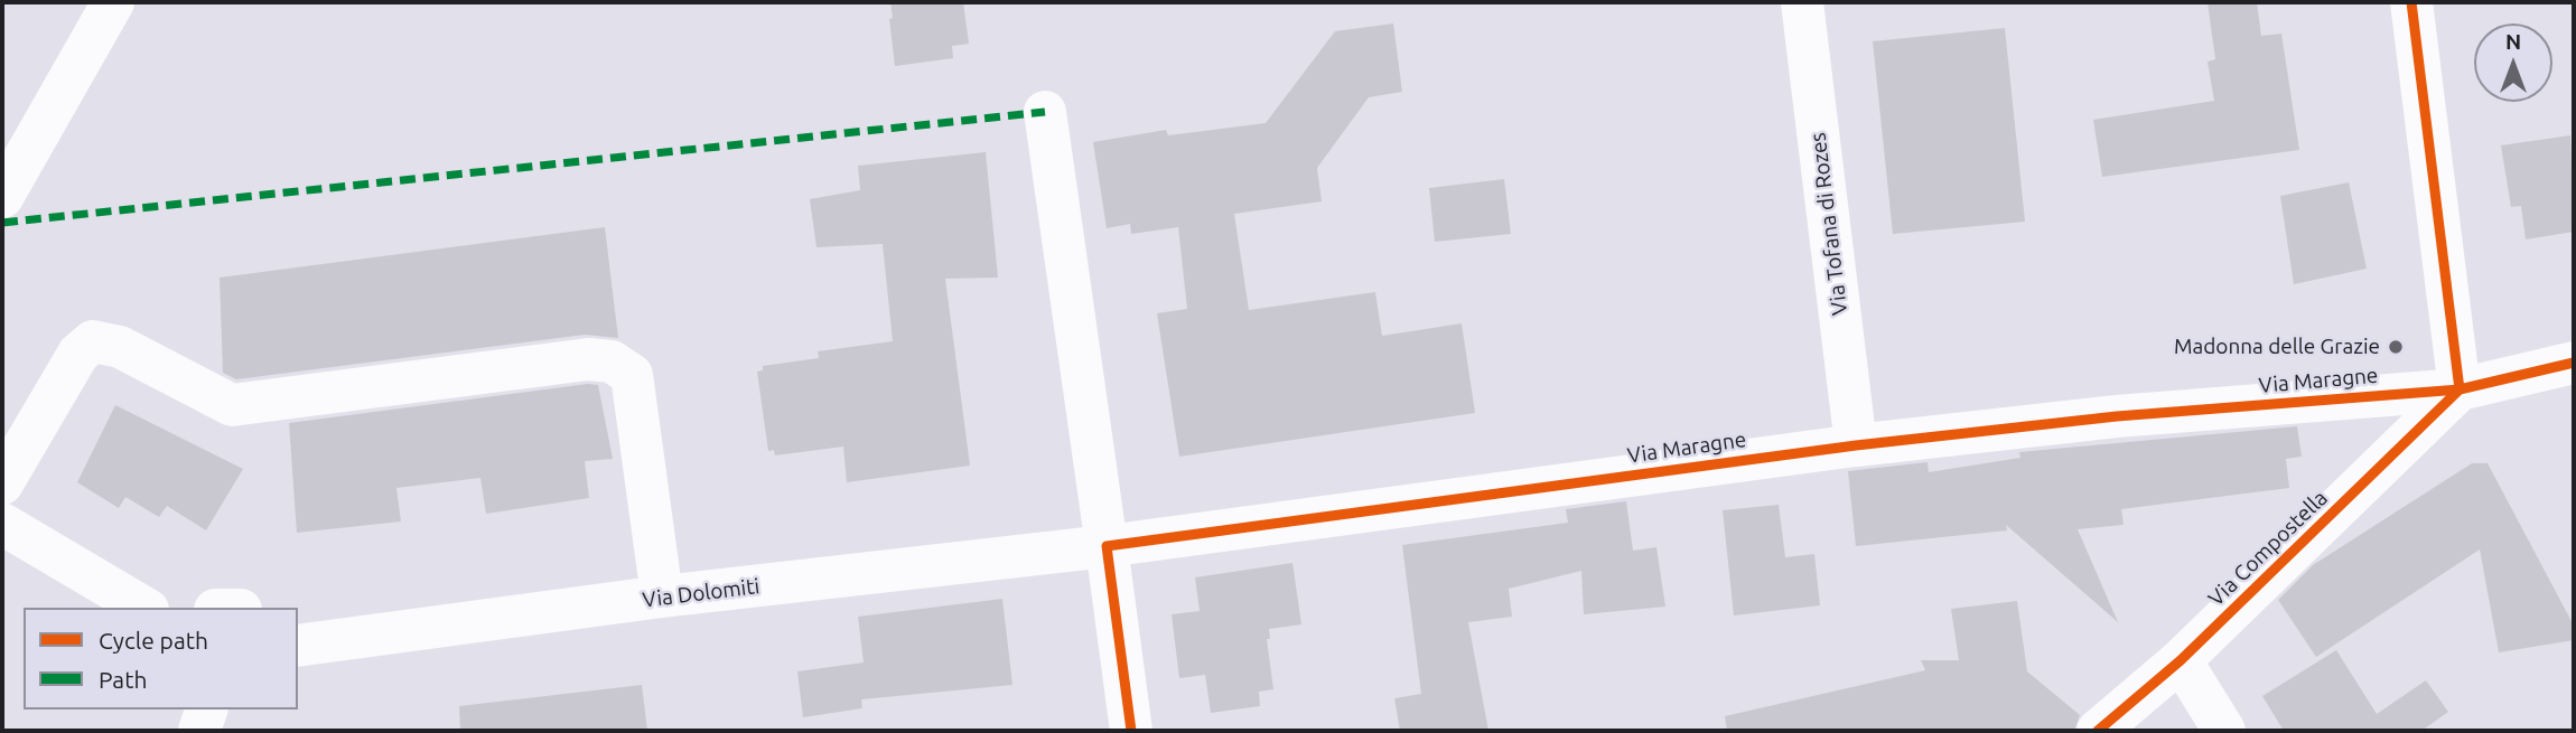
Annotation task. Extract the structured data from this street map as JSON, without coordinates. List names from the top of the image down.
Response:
{
  "streets": {
    "street": [
      "Via Tofana di Rozes",
      "Via Maragne",
      "Via Compostella",
      "Via Dolomiti"
    ]
  },
  "crossings": [
    ["Via Tofana di Rozes", "Via Maragne"],
    ["Via Maragne", "Via Compostella"],
    ["Via Maragne", "Via Dolomiti"]
  ],
  "places": ["Madonna delle Grazie"],
  "legend": ["Cycle path", "Path"],
  "north": "top"
}
